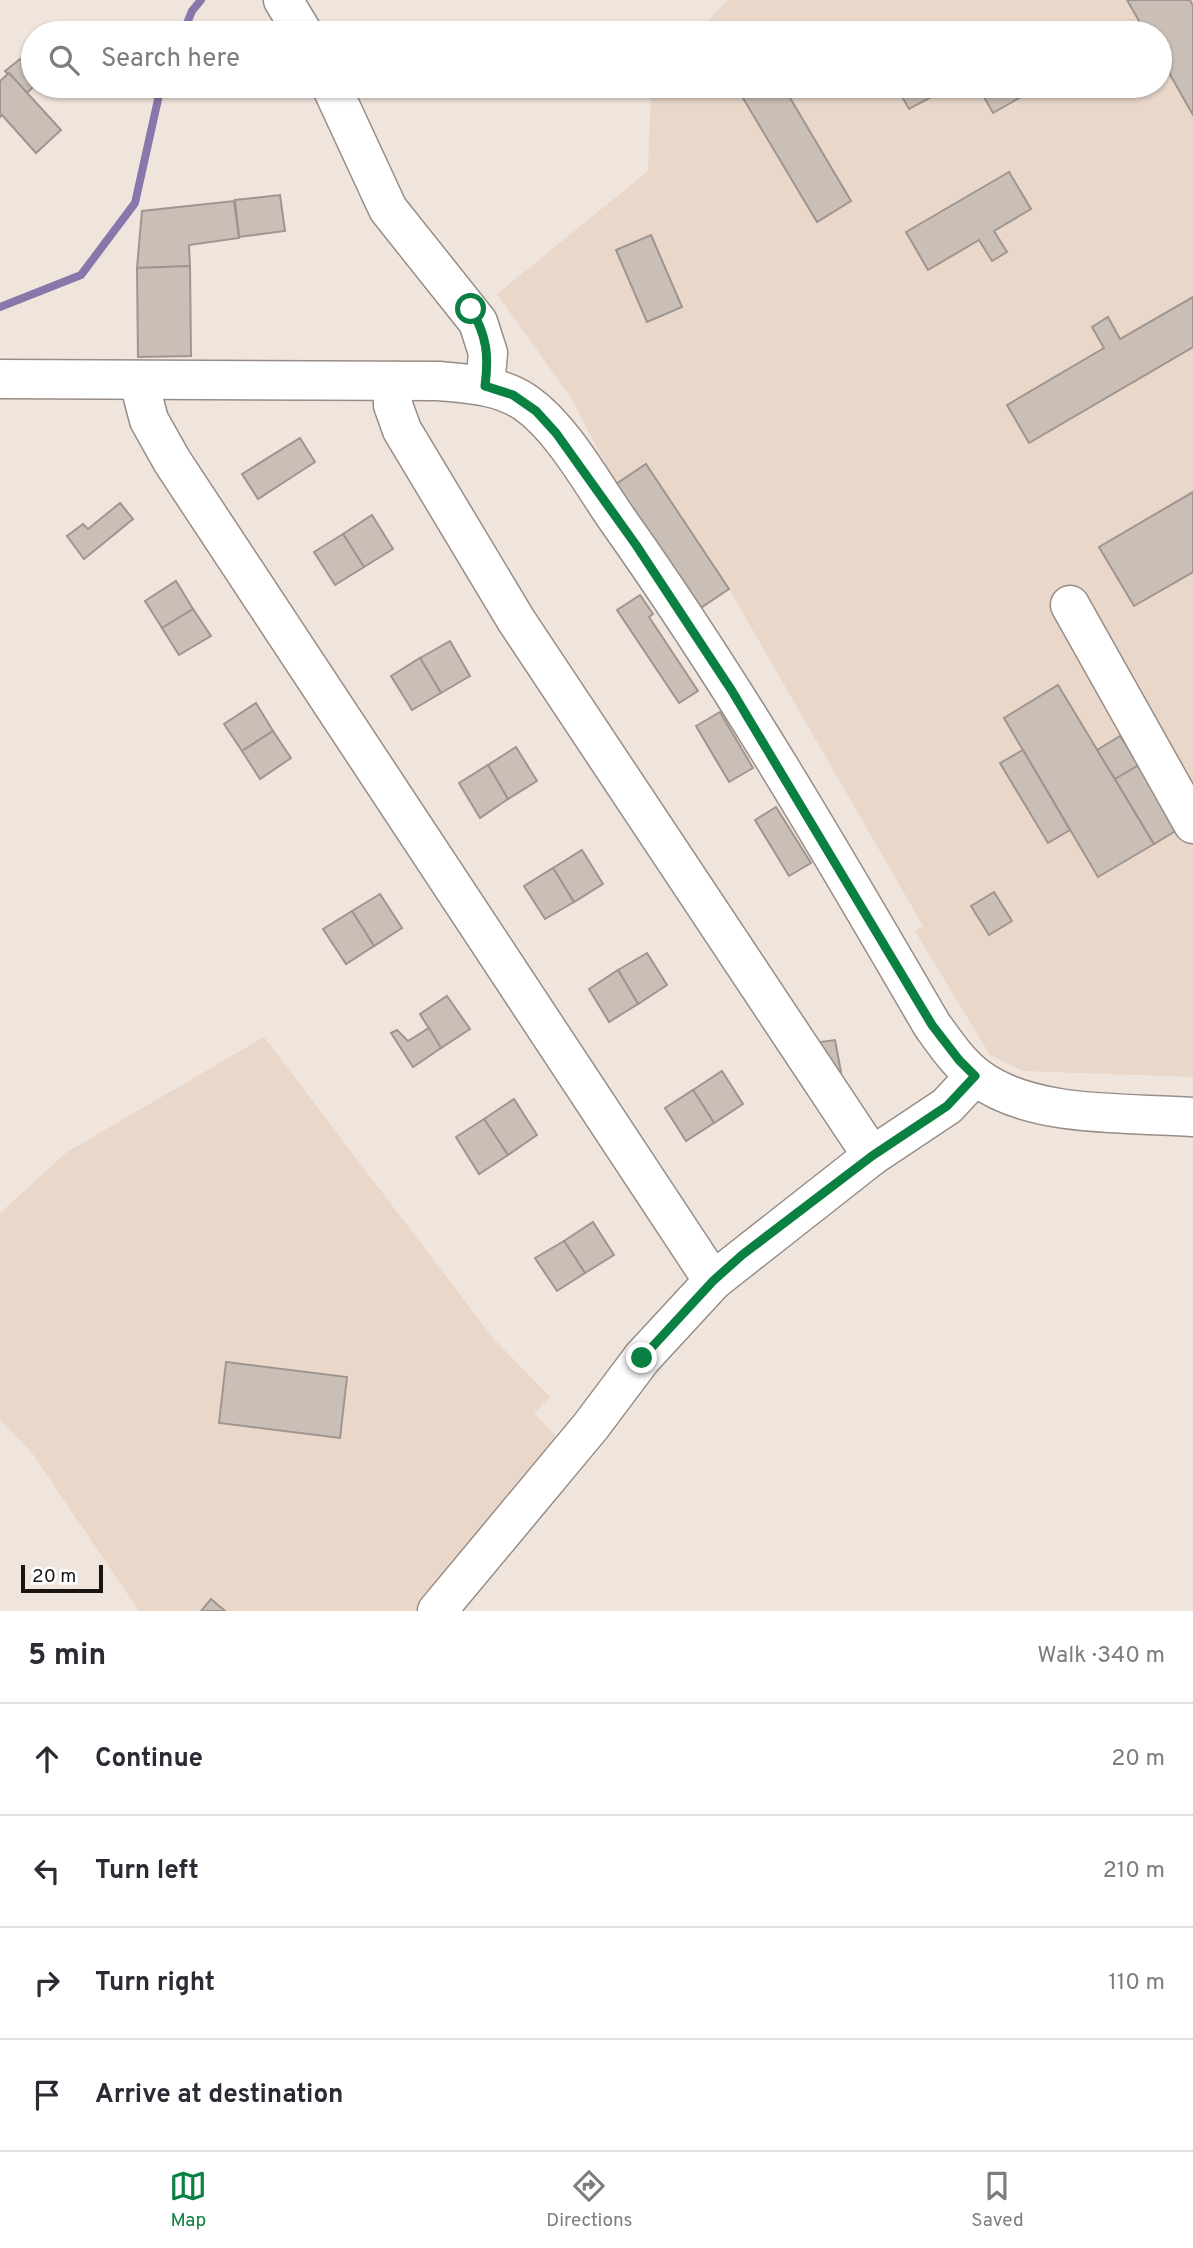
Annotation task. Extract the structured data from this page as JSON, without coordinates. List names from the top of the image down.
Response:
{
  "scale_bar": "20 m",
  "page": {
    "search": "Search here",
    "scale": "20 m",
    "heading": ["5 min", "Walk · 340 m"],
    "list": [
      ["Continue", "20 m"],
      ["Turn left", "210 m"],
      ["Turn right", "110 m"],
      "Arrive at destination"
    ],
    "nav": ["Map", "Directions", "Saved"]
  }
}
